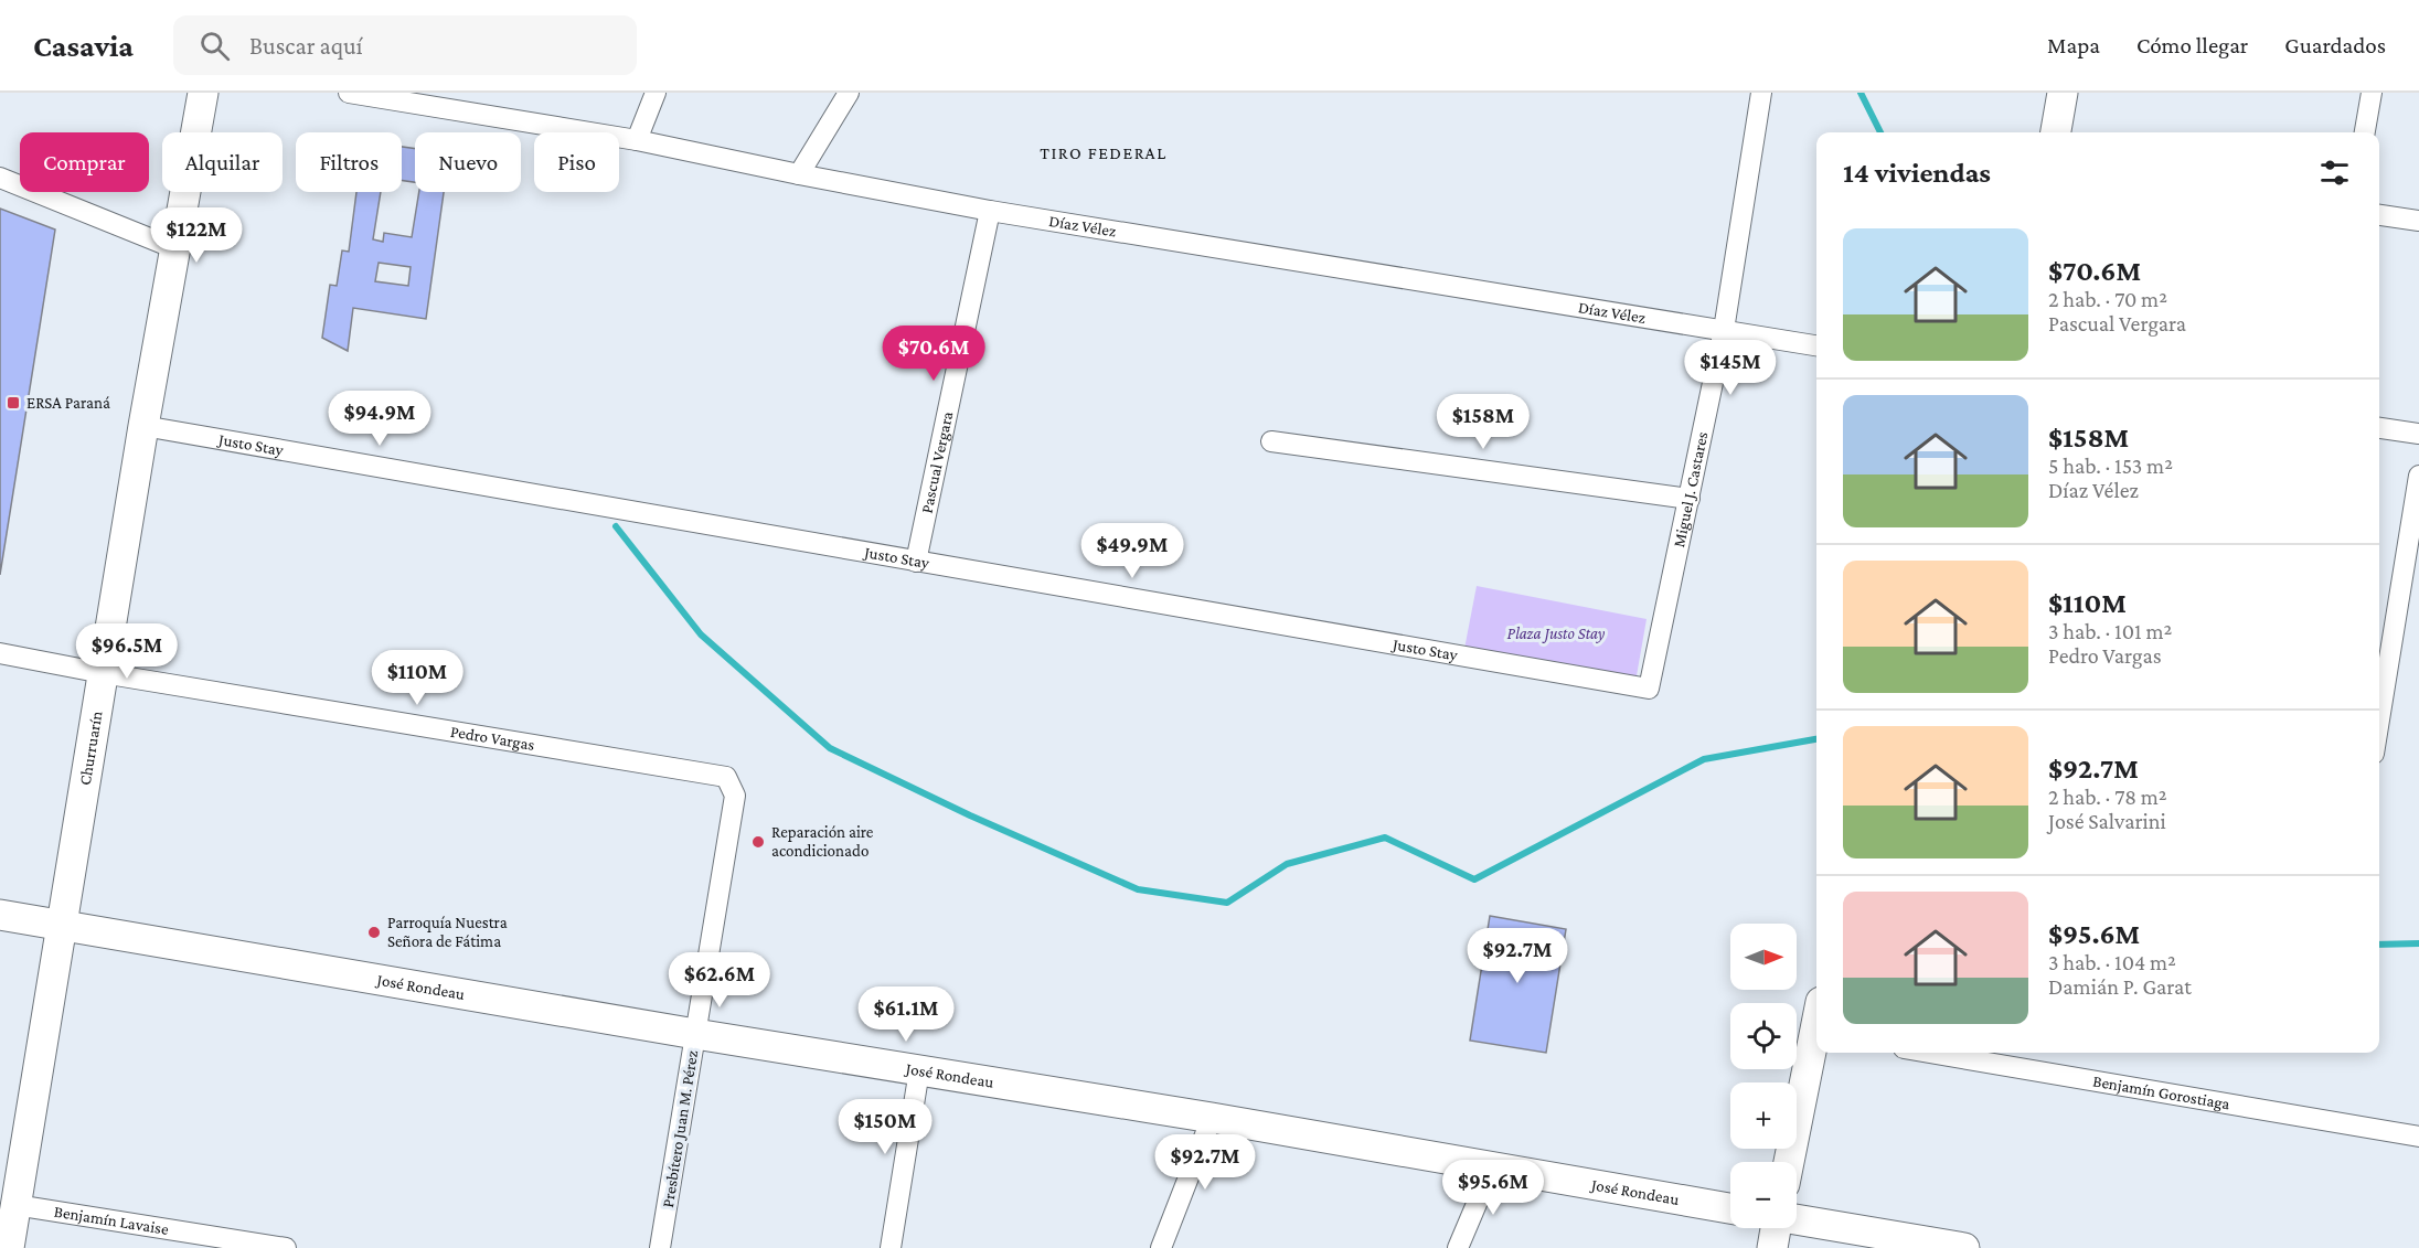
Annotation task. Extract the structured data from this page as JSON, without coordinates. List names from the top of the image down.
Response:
{
  "streets": {
    "street": [
      "Díaz Vélez",
      "Justo Stay",
      "Pascual Vergara",
      "Miguel J. Castares",
      "Pedro Vargas",
      "Churruarín",
      "José Rondeau",
      "Benjamín Gorostiaga",
      "Presbítero Juan M. Pérez",
      "Benjamín Lavaise"
    ]
  },
  "crossings": [
    ["Díaz Vélez", "Pascual Vergara"],
    ["Díaz Vélez", "Miguel J. Castares"],
    ["Justo Stay", "Pascual Vergara"],
    ["Justo Stay", "Miguel J. Castares"],
    ["Justo Stay", "Churruarín"],
    ["Pedro Vargas", "Churruarín"],
    ["Pedro Vargas", "Presbítero Juan M. Pérez"],
    ["Churruarín", "José Rondeau"],
    ["Churruarín", "Benjamín Lavaise"],
    ["José Rondeau", "Presbítero Juan M. Pérez"]
  ],
  "districts": ["TIRO FEDERAL"],
  "parks": ["Plaza Justo Stay"],
  "places": {
    "transit": ["ERSA Paraná"],
    "other": ["Reparación aire acondicionado", "Parroquía Nuestra Señora de Fátima"]
  },
  "north": "right",
  "page": {
    "header": "Casavia",
    "search": "Buscar aquí",
    "nav": ["Mapa", "Cómo llegar", "Guardados"],
    "chip": [
      "Comprar",
      "Alquilar",
      "Filtros",
      "Nuevo",
      "Piso"
    ],
    "heading": "14 viviendas",
    "price": [
      "$122M",
      "$70.6M",
      "$145M",
      "$94.9M",
      "$158M",
      "$49.9M",
      "$96.5M",
      "$110M",
      "$92.7M",
      "$62.6M",
      "$61.1M",
      "$150M",
      "$92.7M",
      "$95.6M"
    ],
    "list": [
      {
        "name": "$70.6M",
        "note": "2 hab. · 70 m² · Pascual Vergara"
      },
      {
        "name": "$158M",
        "note": "5 hab. · 153 m² · Díaz Vélez"
      },
      {
        "name": "$110M",
        "note": "3 hab. · 101 m² · Pedro Vargas"
      },
      {
        "name": "$92.7M",
        "note": "2 hab. · 78 m² · José Salvarini"
      },
      {
        "name": "$95.6M",
        "note": "3 hab. · 104 m² · Damián P. Garat"
      }
    ],
    "map_buttons": ["+", "−"]
  }
}
